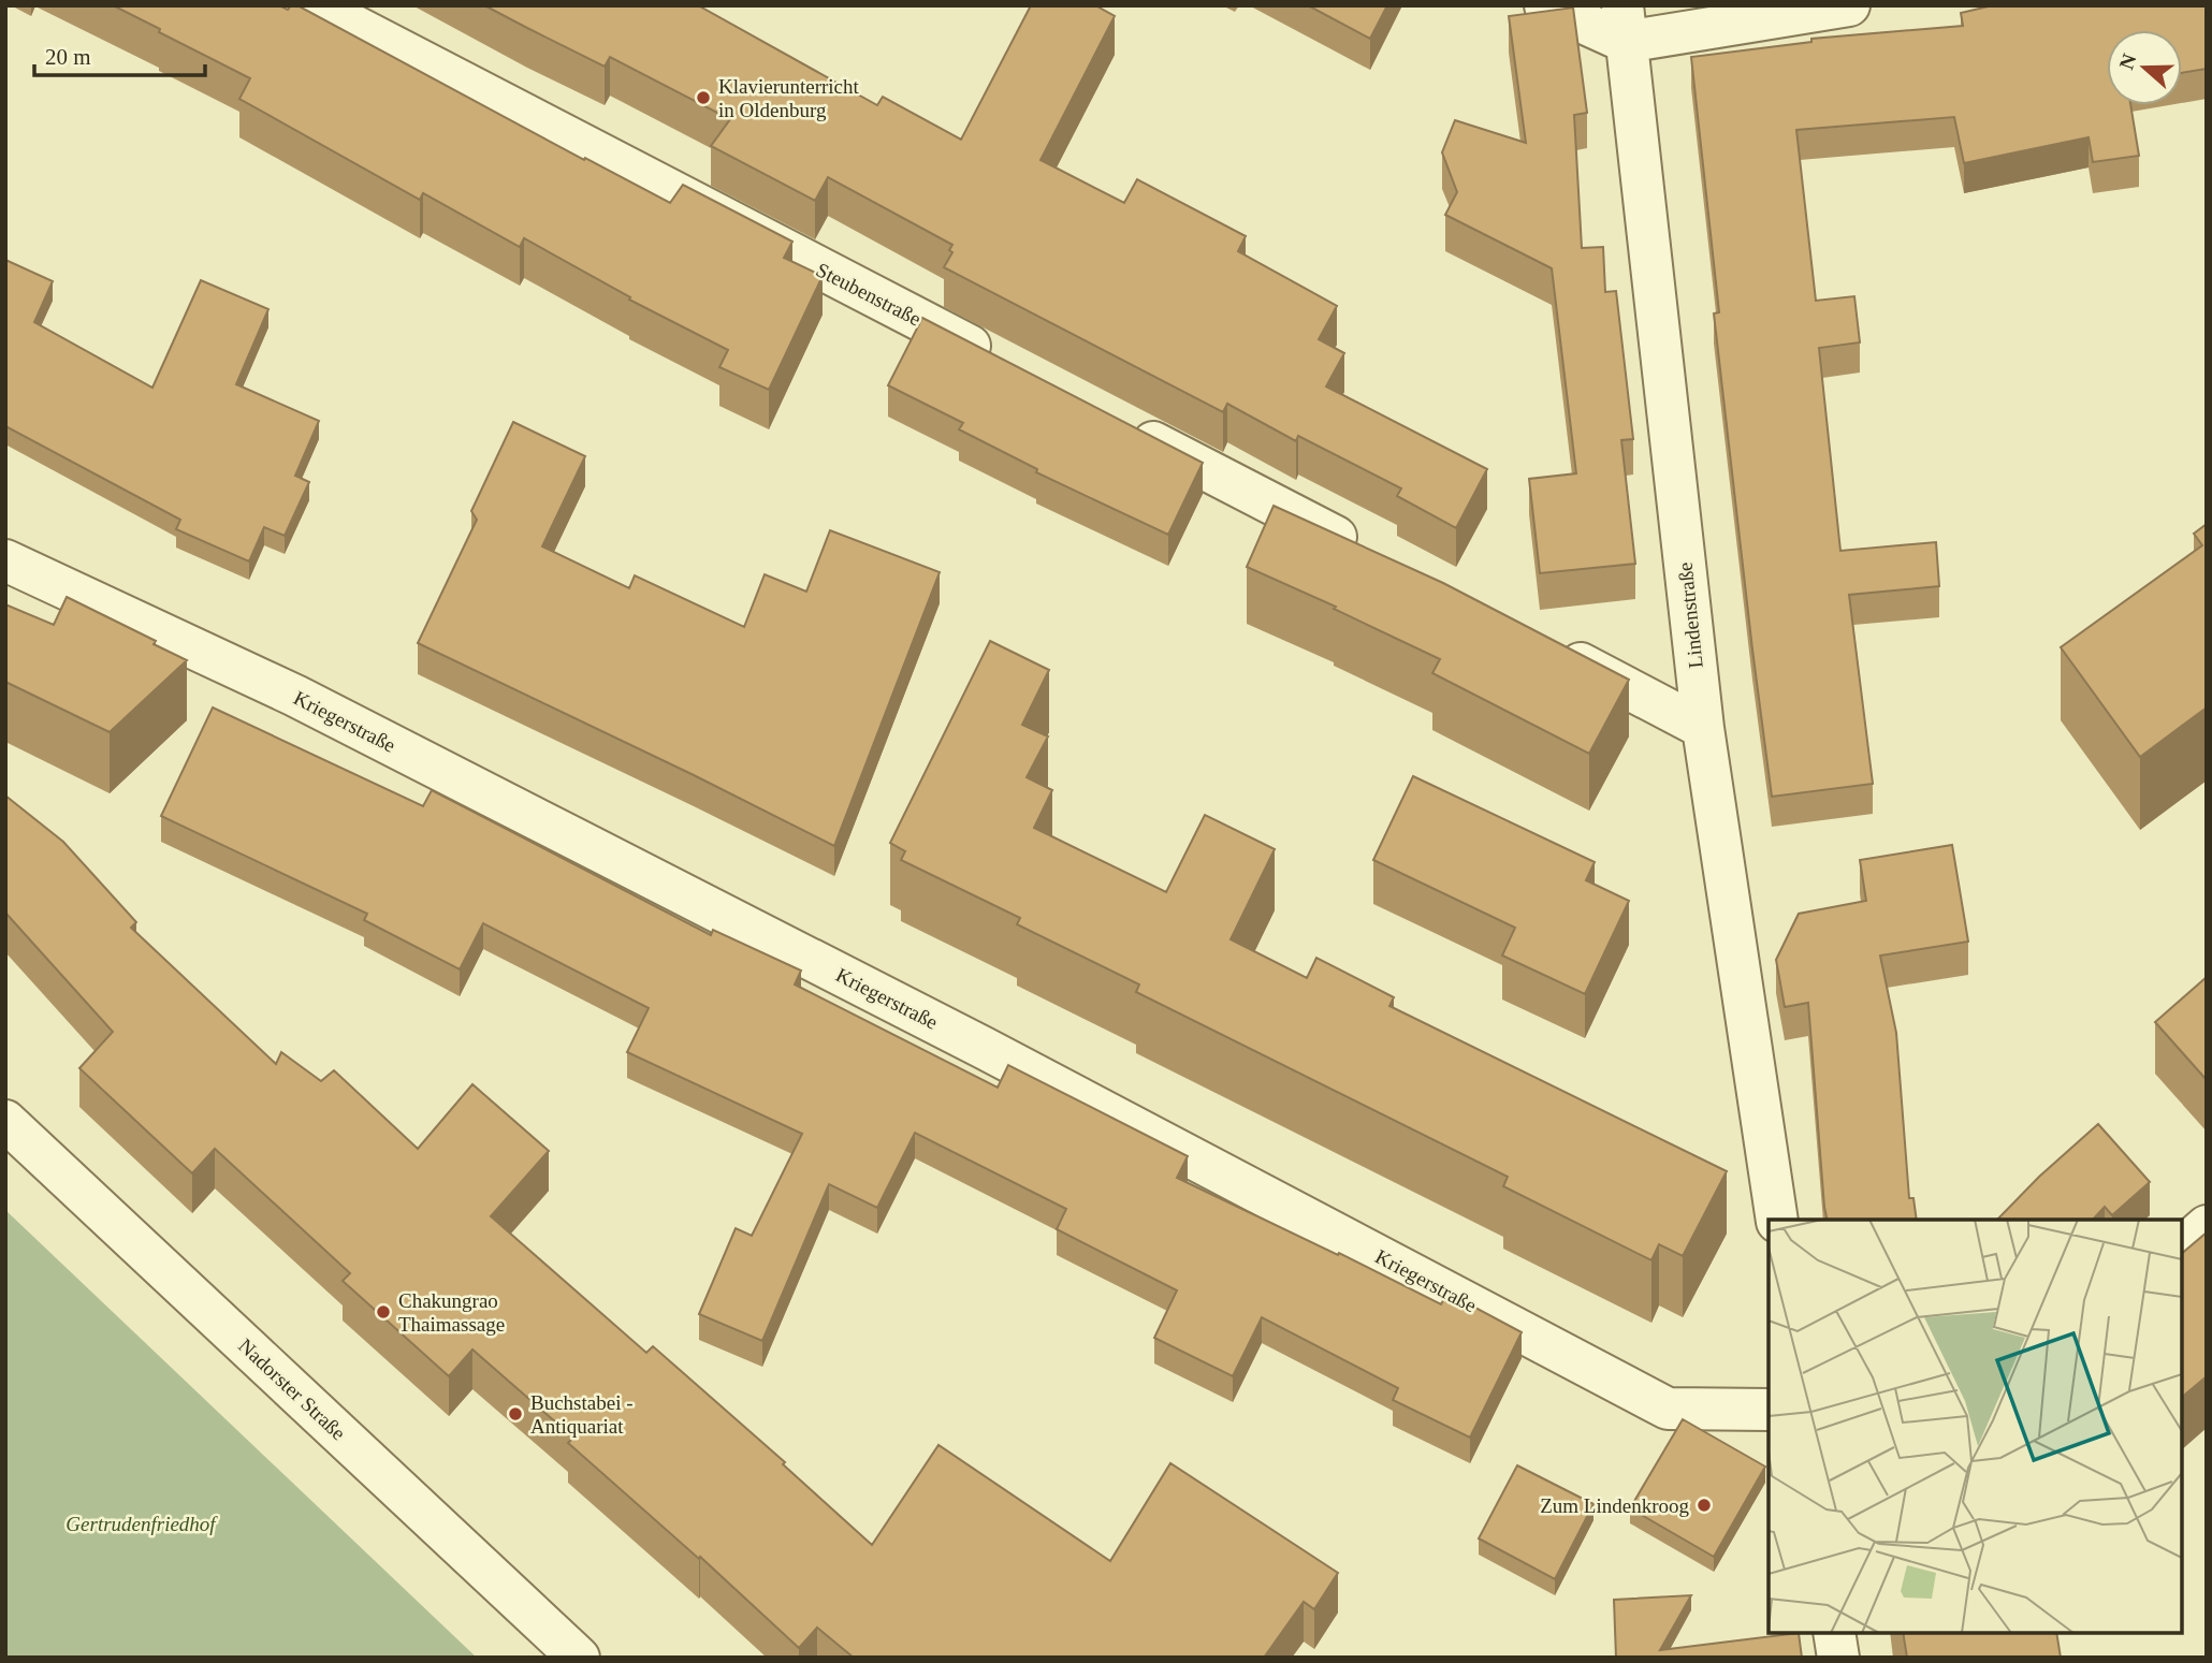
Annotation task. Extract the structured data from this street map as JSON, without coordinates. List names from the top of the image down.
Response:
{
  "streets": {
    "street": [
      "Steubenstraße",
      "Lindenstraße",
      "Kriegerstraße",
      "Nadorster Straße"
    ]
  },
  "parks": ["Gertrudenfriedhof"],
  "places": [
    "Klavierunterricht in Oldenburg",
    "Chakungrao Thaimassage",
    "Buchstabei - Antiquariat",
    "Zum Lindenkroog"
  ],
  "scale_bar": "20 m",
  "north": "left"
}
